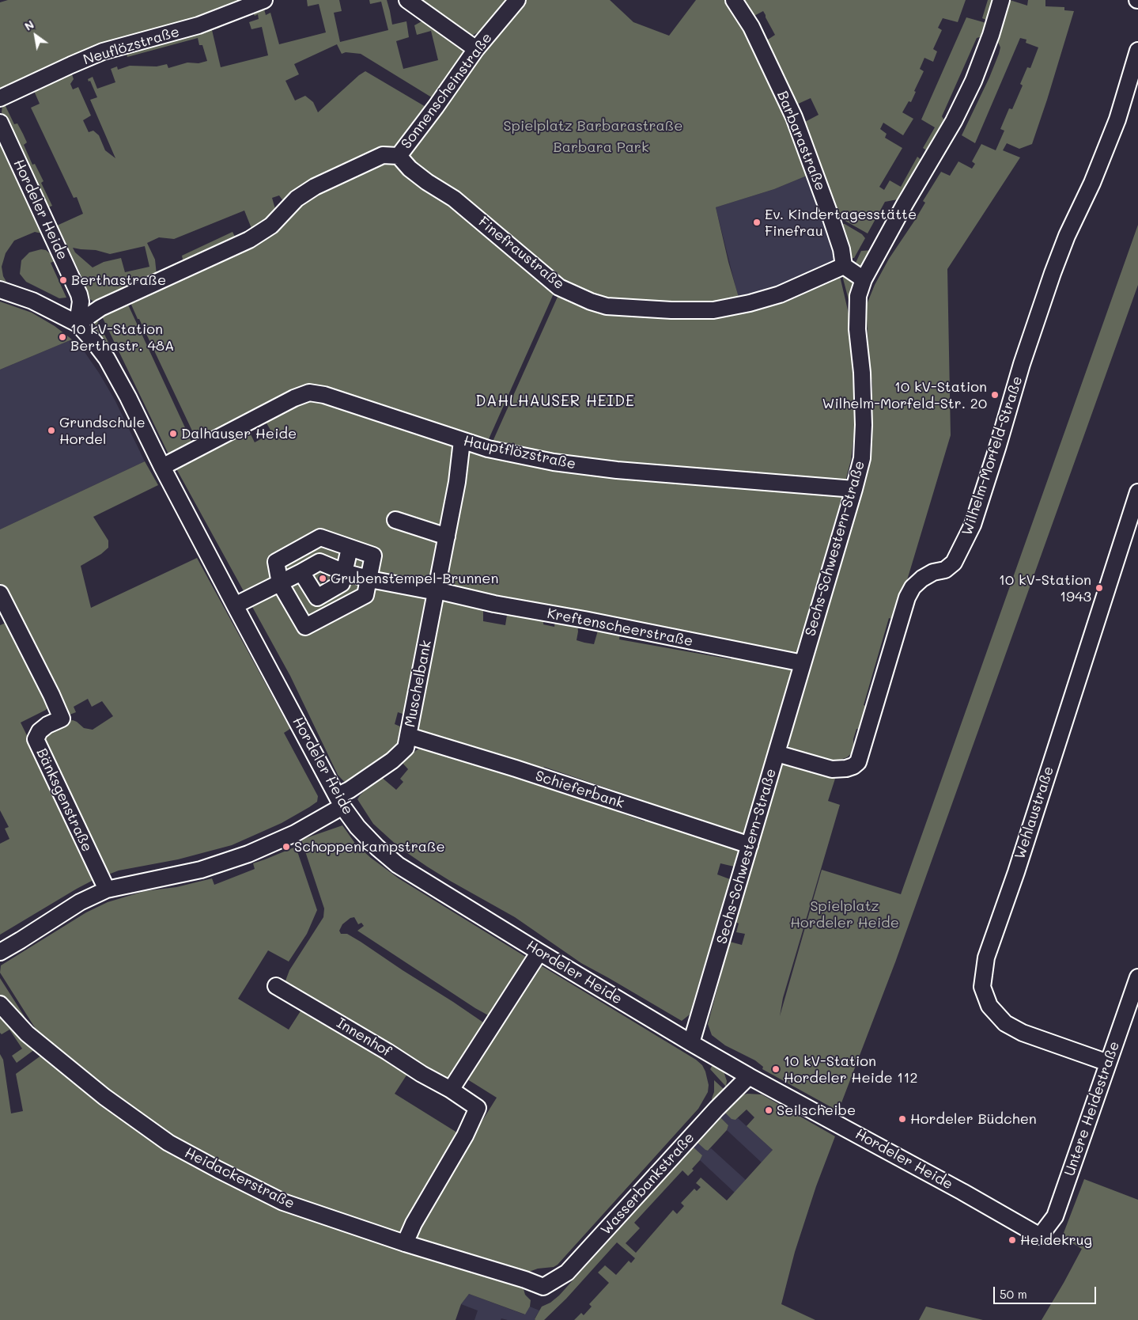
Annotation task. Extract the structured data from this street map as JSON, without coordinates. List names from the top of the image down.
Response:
{
  "streets": {
    "street": [
      "Neuflözstraße",
      "Sonnenscheinstraße",
      "Barbarastraße",
      "Hordeler Heide",
      "Finefraustraße",
      "Hauptflözstraße",
      "Wilhelm-Morfeld-Straße",
      "Sechs-Schwestern-Straße",
      "Kreftenscheerstraße",
      "Muschelbank",
      "Schieferbank",
      "Bänksgenstraße",
      "Wehlaustraße",
      "Innenhof",
      "Untere Heidestraße",
      "Heidackerstraße",
      "Wasserbankstraße"
    ]
  },
  "crossings": [
    ["Sonnenscheinstraße", "Hordeler Heide"],
    ["Sonnenscheinstraße", "Finefraustraße"],
    ["Barbarastraße", "Finefraustraße"],
    ["Hordeler Heide", "Hauptflözstraße"],
    ["Hordeler Heide", "Sechs-Schwestern-Straße"],
    ["Hordeler Heide", "Muschelbank"],
    ["Hordeler Heide", "Untere Heidestraße"],
    ["Hordeler Heide", "Wasserbankstraße"],
    ["Hauptflözstraße", "Sechs-Schwestern-Straße"],
    ["Hauptflözstraße", "Muschelbank"],
    ["Wilhelm-Morfeld-Straße", "Sechs-Schwestern-Straße"],
    ["Sechs-Schwestern-Straße", "Kreftenscheerstraße"],
    ["Sechs-Schwestern-Straße", "Schieferbank"],
    ["Kreftenscheerstraße", "Muschelbank"],
    ["Muschelbank", "Schieferbank"],
    ["Wehlaustraße", "Untere Heidestraße"],
    ["Innenhof", "Heidackerstraße"],
    ["Heidackerstraße", "Wasserbankstraße"]
  ],
  "districts": ["DAHLHAUSER HEIDE"],
  "parks": ["Spielplatz Barbarastraße", "Barbara Park", "Spielplatz Hordeler Heide"],
  "places": [
    "Ev. Kindertagesstätte Finefrau",
    "Berthastraße",
    "10 kV-Station Berthastr. 48A",
    "10 kV-Station Wilhelm-Morfeld-Str. 20",
    "Grundschule Hordel",
    "Dalhauser Heide",
    "Grubenstempel-Brunnen",
    "10 kV-Station 1943",
    "Schoppenkampstraße",
    "10 kV-Station Hordeler Heide 112",
    "Seilscheibe",
    "Hordeler Büdchen",
    "Heidekrug"
  ],
  "scale_bar": "50 m",
  "north": "top left"
}
